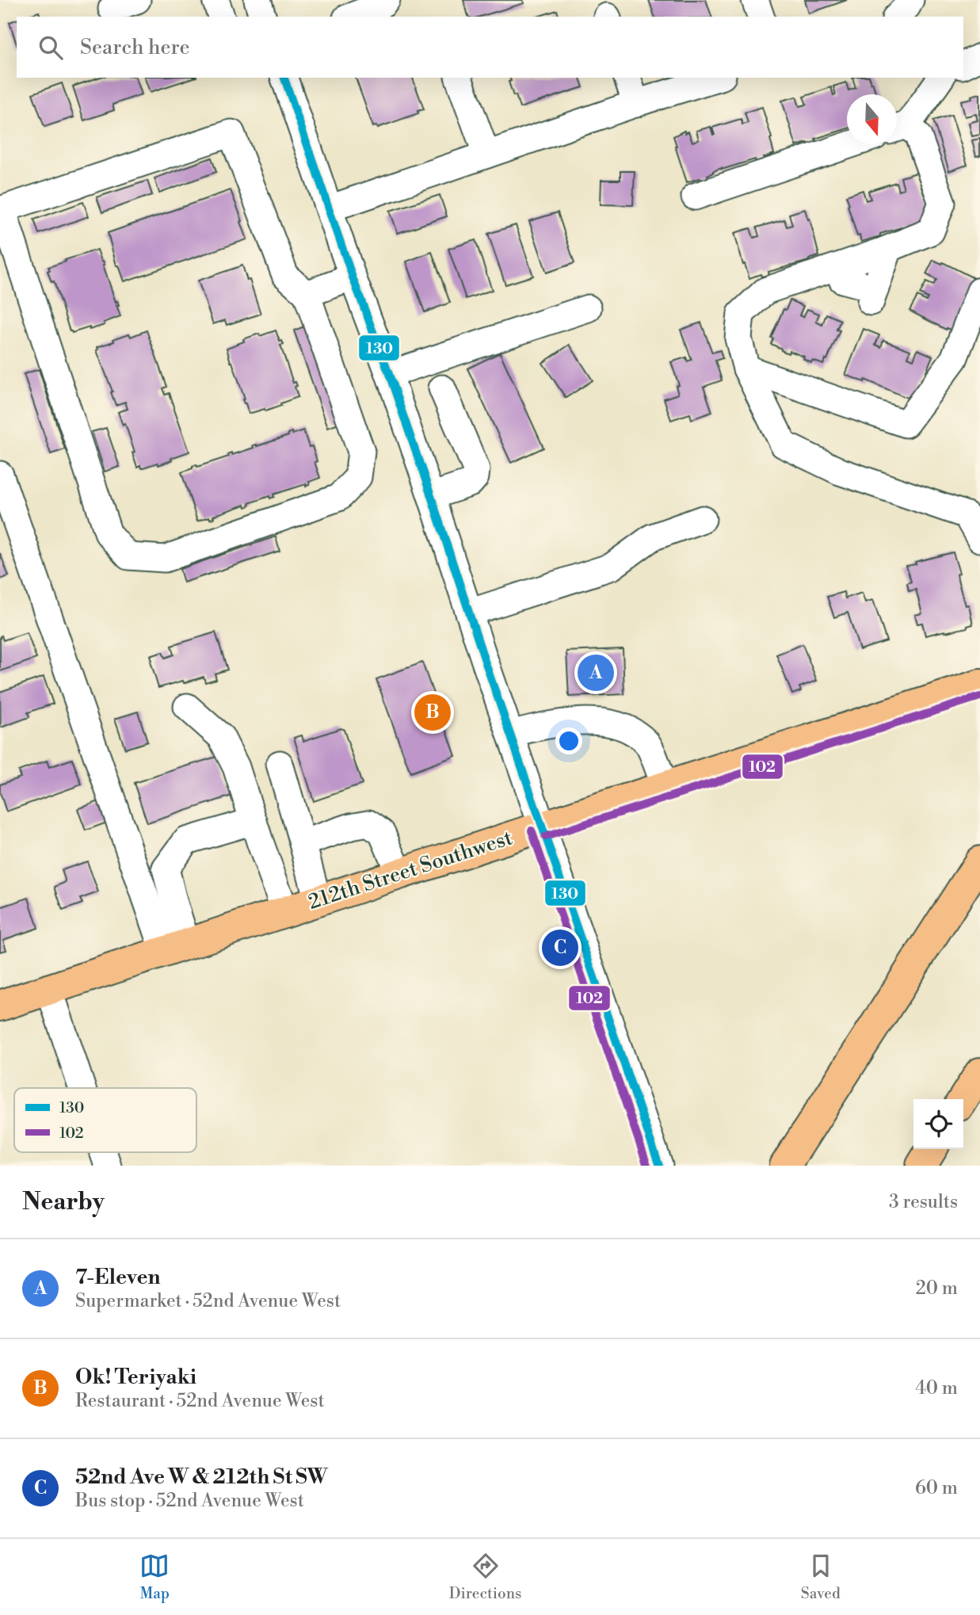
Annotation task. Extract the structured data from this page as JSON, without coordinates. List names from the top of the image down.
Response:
{
  "streets": {
    "main road": ["212th Street Southwest"]
  },
  "lines": ["transit line 130", "transit line 102"],
  "legend": ["130", "102"],
  "north": "bottom",
  "page": {
    "search": "Search here",
    "pins": ["A", "B", "C"],
    "heading": ["Nearby", "3 results"],
    "list": [
      {
        "mark": "A",
        "name": "7-Eleven",
        "note": "Supermarket · 52nd Avenue West",
        "value": "20 m"
      },
      {
        "mark": "B",
        "name": "Ok! Teriyaki",
        "note": "Restaurant · 52nd Avenue West",
        "value": "40 m"
      },
      {
        "mark": "C",
        "name": "52nd Ave W & 212th St SW",
        "note": "Bus stop · 52nd Avenue West",
        "value": "60 m"
      }
    ],
    "nav": ["Map", "Directions", "Saved"]
  }
}
